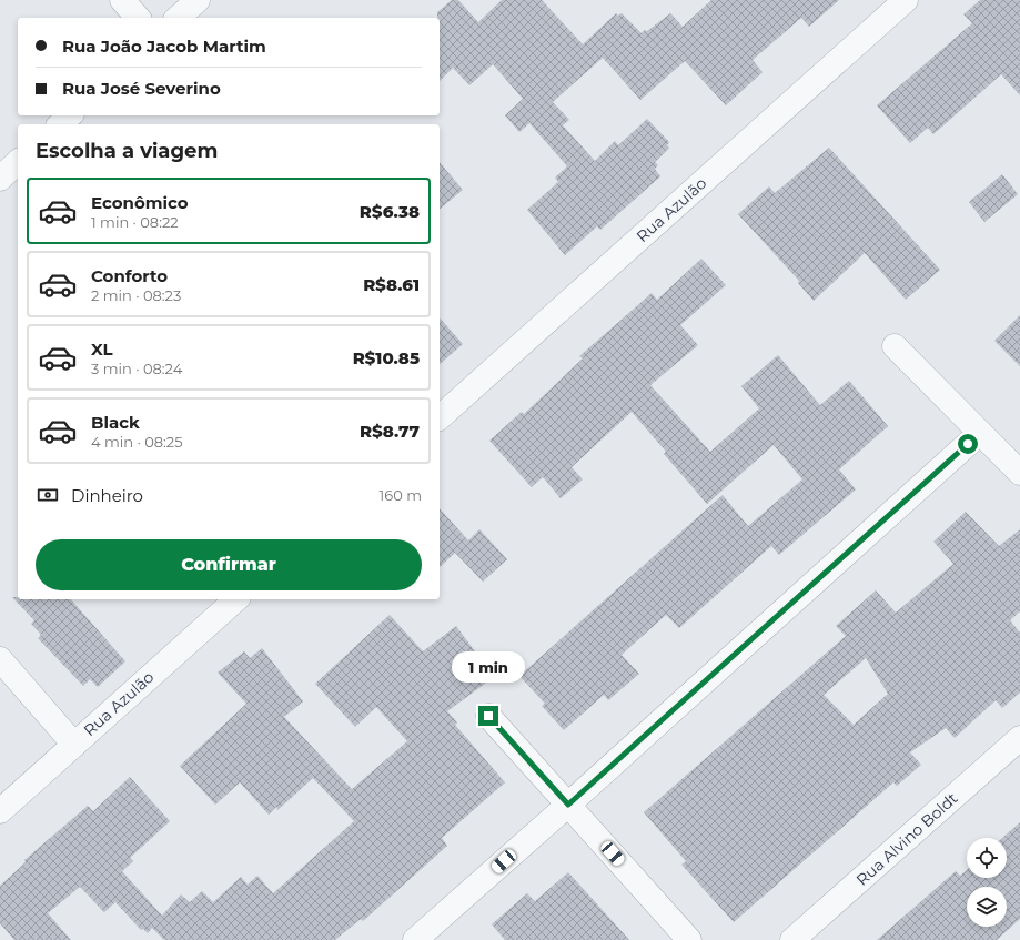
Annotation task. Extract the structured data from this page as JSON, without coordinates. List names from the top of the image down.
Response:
{
  "streets": {
    "street": ["Rua Azulão", "Rua Alvino Boldt"]
  },
  "page": {
    "banner": ["Rua João Jacob Martim", "Rua José Severino"],
    "heading": "Escolha a viagem",
    "list": [
      {
        "name": "Econômico",
        "note": "1 min · 08:22",
        "value": "R$6.38"
      },
      {
        "name": "Conforto",
        "note": "2 min · 08:23",
        "value": "R$8.61"
      },
      {
        "name": "XL",
        "note": "3 min · 08:24",
        "value": "R$10.85"
      },
      {
        "name": "Black",
        "note": "4 min · 08:25",
        "value": "R$8.77"
      }
    ],
    "pay": ["Dinheiro", "160 m"],
    "buttons": "Confirmar",
    "bubble": "1 min"
  }
}
